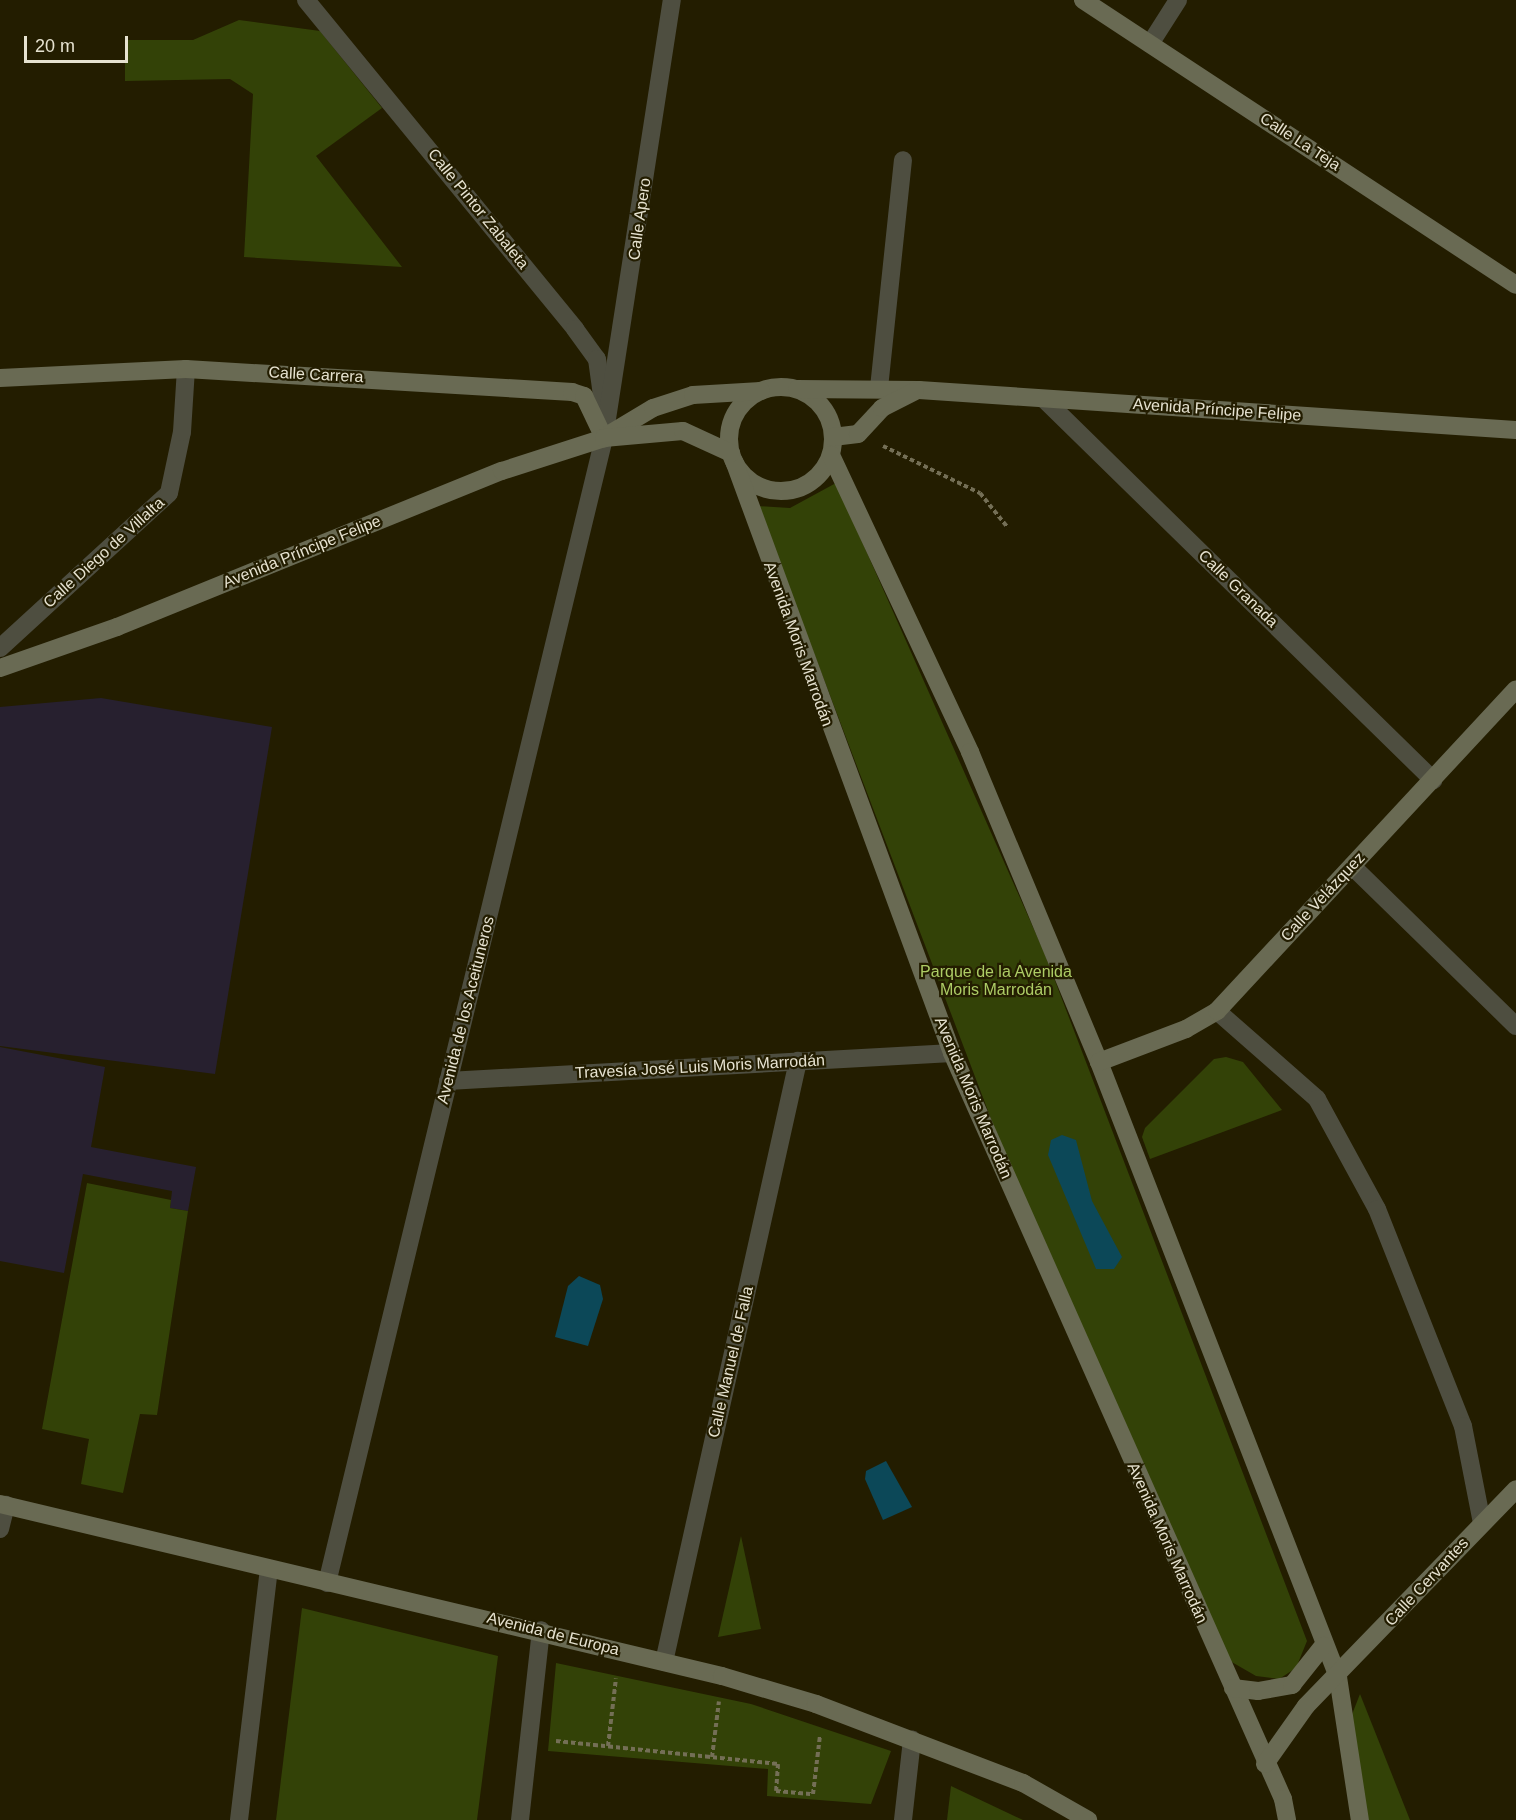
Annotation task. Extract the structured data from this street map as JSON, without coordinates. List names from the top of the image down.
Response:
{
  "streets": {
    "main road": [
      "Calle La Teja",
      "Calle Carrera",
      "Avenida Príncipe Felipe",
      "Avenida Moris Marrodán",
      "Calle Velázquez",
      "Calle Cervantes",
      "Avenida de Europa"
    ],
    "street": [
      "Calle Pintor Zabaleta",
      "Calle Apero",
      "Calle Diego de Villalta",
      "Calle Granada",
      "Avenida de los Aceituneros",
      "Travesía José Luis Moris Marrodán",
      "Calle Manuel de Falla"
    ]
  },
  "crossings": [
    ["Calle Pintor Zabaleta", "Calle Apero"],
    ["Calle Pintor Zabaleta", "Calle Carrera"],
    ["Calle Pintor Zabaleta", "Avenida Príncipe Felipe"],
    ["Calle Pintor Zabaleta", "Avenida de los Aceituneros"],
    ["Calle Apero", "Calle Carrera"],
    ["Calle Apero", "Avenida Príncipe Felipe"],
    ["Calle Apero", "Avenida de los Aceituneros"],
    ["Calle Carrera", "Avenida Príncipe Felipe"],
    ["Calle Carrera", "Calle Diego de Villalta"],
    ["Calle Carrera", "Avenida de los Aceituneros"],
    ["Avenida Príncipe Felipe", "Calle Granada"],
    ["Avenida Príncipe Felipe", "Avenida Moris Marrodán"],
    ["Avenida Príncipe Felipe", "Avenida de los Aceituneros"],
    ["Calle Granada", "Calle Velázquez"],
    ["Avenida Moris Marrodán", "Travesía José Luis Moris Marrodán"],
    ["Avenida de los Aceituneros", "Travesía José Luis Moris Marrodán"],
    ["Avenida de los Aceituneros", "Avenida de Europa"],
    ["Travesía José Luis Moris Marrodán", "Calle Manuel de Falla"],
    ["Calle Manuel de Falla", "Avenida de Europa"]
  ],
  "parks": ["Parque de la Avenida Moris Marrodán"],
  "scale_bar": "20 m"
}
